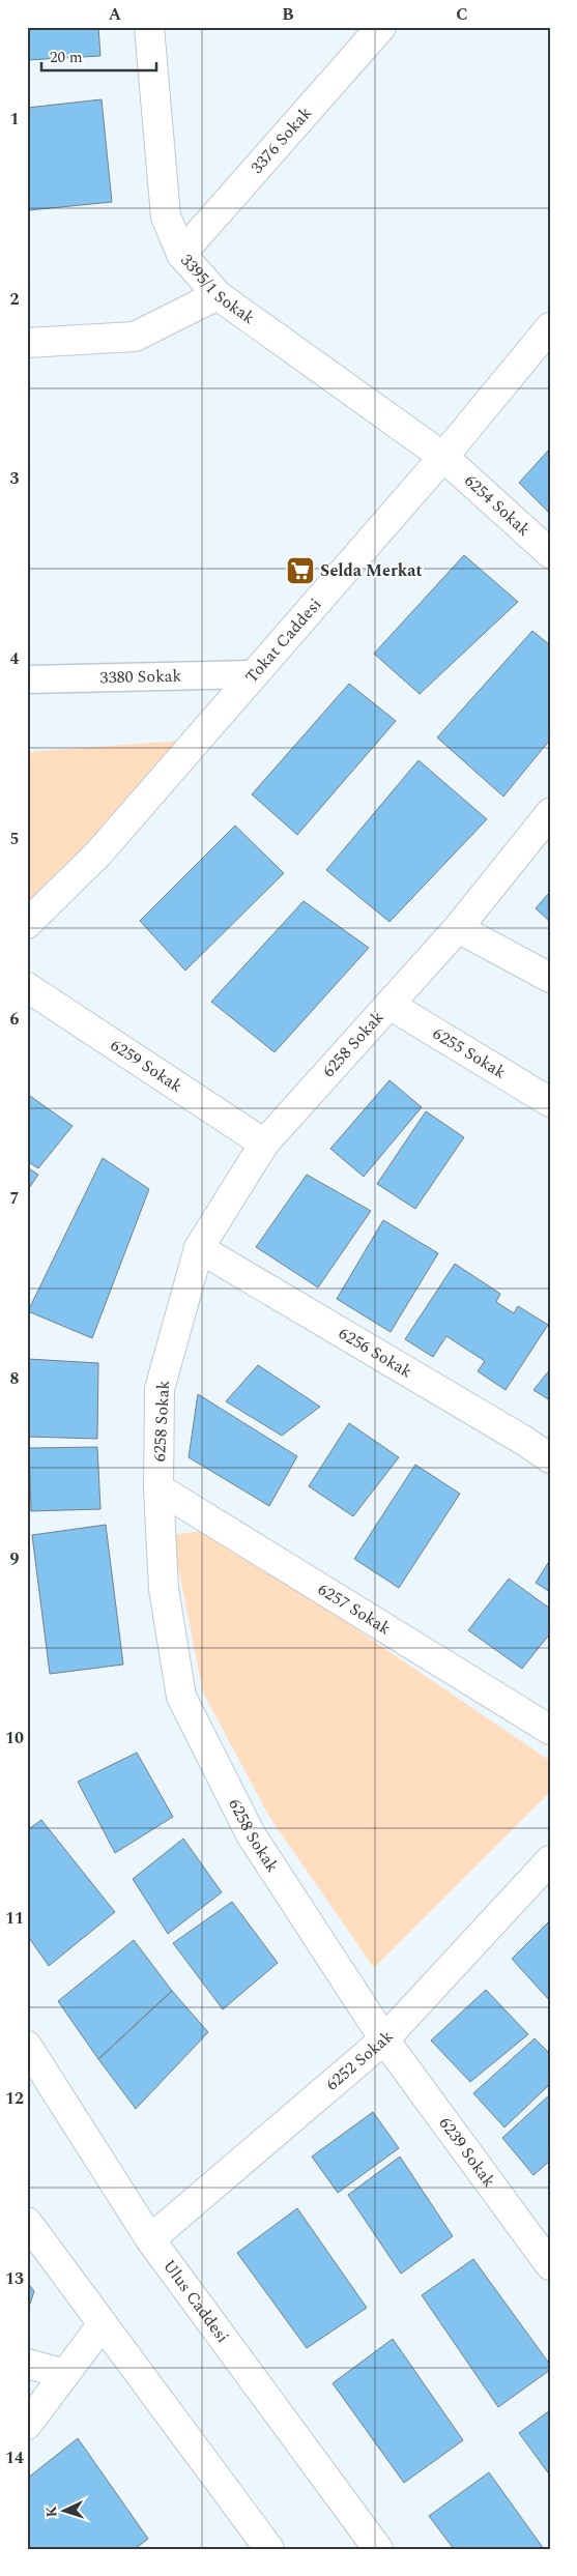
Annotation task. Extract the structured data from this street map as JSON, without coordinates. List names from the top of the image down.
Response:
{
  "streets": {
    "street": [
      "3376 Sokak",
      "3395/1 Sokak",
      "6254 Sokak",
      "Tokat Caddesi",
      "3380 Sokak",
      "6258 Sokak",
      "6255 Sokak",
      "6259 Sokak",
      "6256 Sokak",
      "6257 Sokak",
      "6252 Sokak",
      "6239 Sokak",
      "Ulus Caddesi"
    ]
  },
  "crossings": [
    ["3376 Sokak", "3395/1 Sokak"],
    ["3395/1 Sokak", "6254 Sokak"],
    ["3395/1 Sokak", "Tokat Caddesi"],
    ["6254 Sokak", "Tokat Caddesi"],
    ["Tokat Caddesi", "3380 Sokak"],
    ["6258 Sokak", "6255 Sokak"],
    ["6258 Sokak", "6259 Sokak"],
    ["6258 Sokak", "6256 Sokak"],
    ["6258 Sokak", "6257 Sokak"],
    ["6258 Sokak", "6252 Sokak"],
    ["6258 Sokak", "6239 Sokak"],
    ["6252 Sokak", "6239 Sokak"],
    ["6252 Sokak", "Ulus Caddesi"]
  ],
  "places": {
    "supermarket": ["Selda Merkat"]
  },
  "scale_bar": "20 m",
  "north": "left",
  "grid": {
    "columns": ["A", "B", "C"],
    "rows": [
      "1",
      "2",
      "3",
      "4",
      "5",
      "6",
      "7",
      "8",
      "9",
      "10",
      "11",
      "12",
      "13",
      "14"
    ]
  }
}
